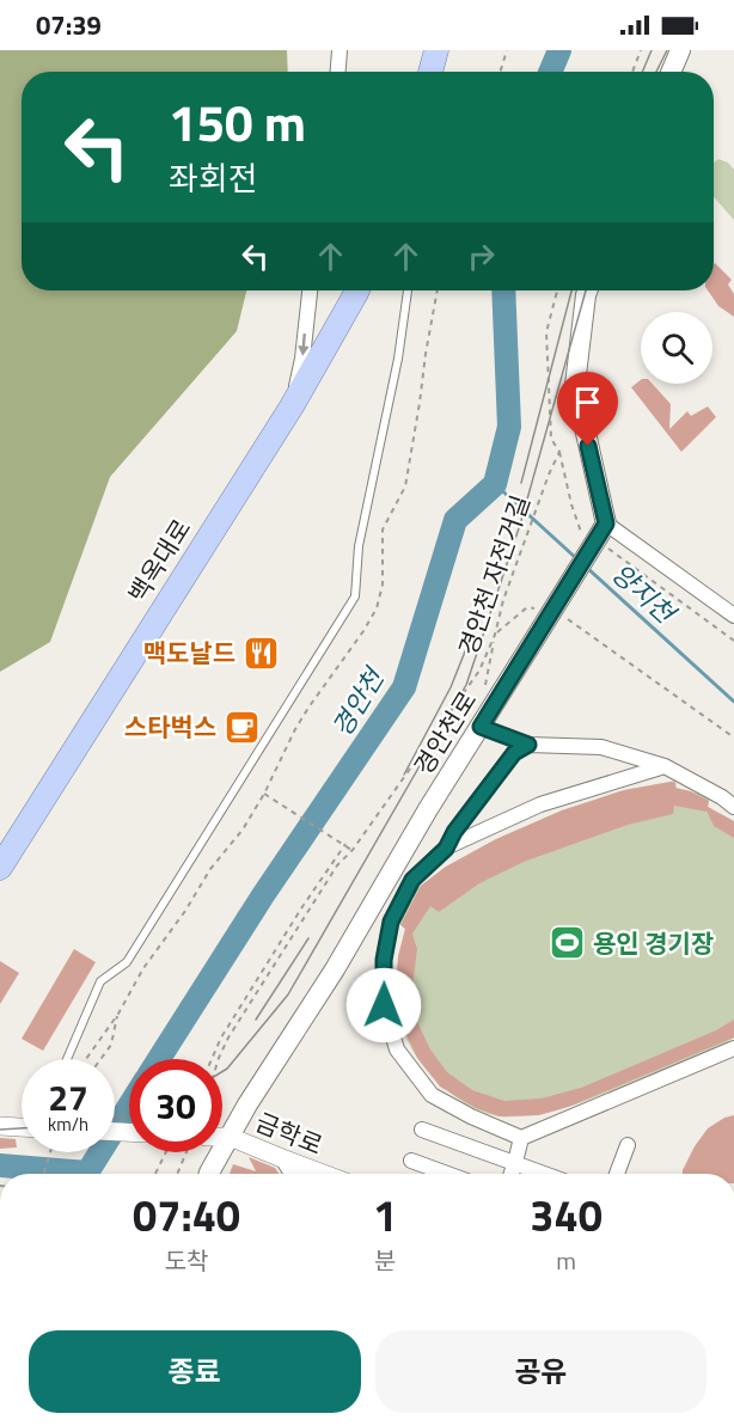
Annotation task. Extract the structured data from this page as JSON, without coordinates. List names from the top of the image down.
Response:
{
  "streets": {
    "main road": ["백옥대로", "경안천로"],
    "street": ["금학로"],
    "path": ["경안천 자전거길"]
  },
  "crossings": [
    ["경안천로", "금학로"]
  ],
  "water": ["양지천", "경안천"],
  "places": {
    "restaurant": ["맥도날드"],
    "cafe": ["스타벅스"],
    "sports": ["용인 경기장"]
  },
  "page": {
    "status": "07:39",
    "turn": ["150 m", "좌회전"],
    "speed": "27 km/h",
    "limit": "30",
    "eta": [
      "07:40",
      "도착",
      "1",
      "분",
      "340",
      "m"
    ],
    "buttons": ["종료", "공유"]
  }
}
